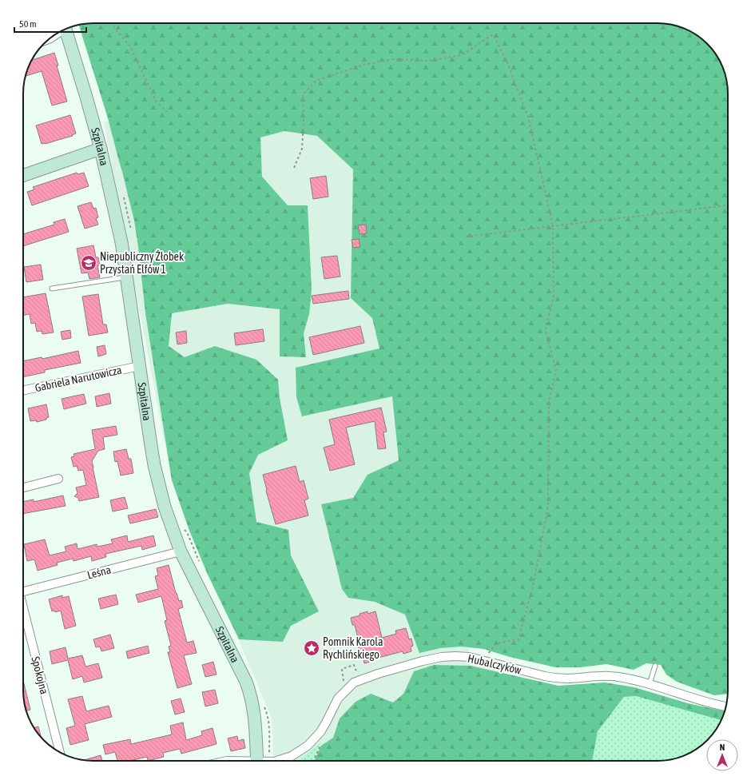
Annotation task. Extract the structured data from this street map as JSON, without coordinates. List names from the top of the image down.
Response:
{
  "streets": {
    "street": [
      "Szpitalna",
      "Gabriela Narutowicza",
      "Leśna",
      "Hubalczyków",
      "Spokojna"
    ]
  },
  "crossings": [
    ["Szpitalna", "Gabriela Narutowicza"],
    ["Szpitalna", "Leśna"]
  ],
  "places": {
    "school or university": ["Niepubliczny Żłobek Przystań Elfów 1"],
    "place": ["Pomnik Karola Rychlińskiego"]
  },
  "scale_bar": "50 m",
  "north": "top"
}
